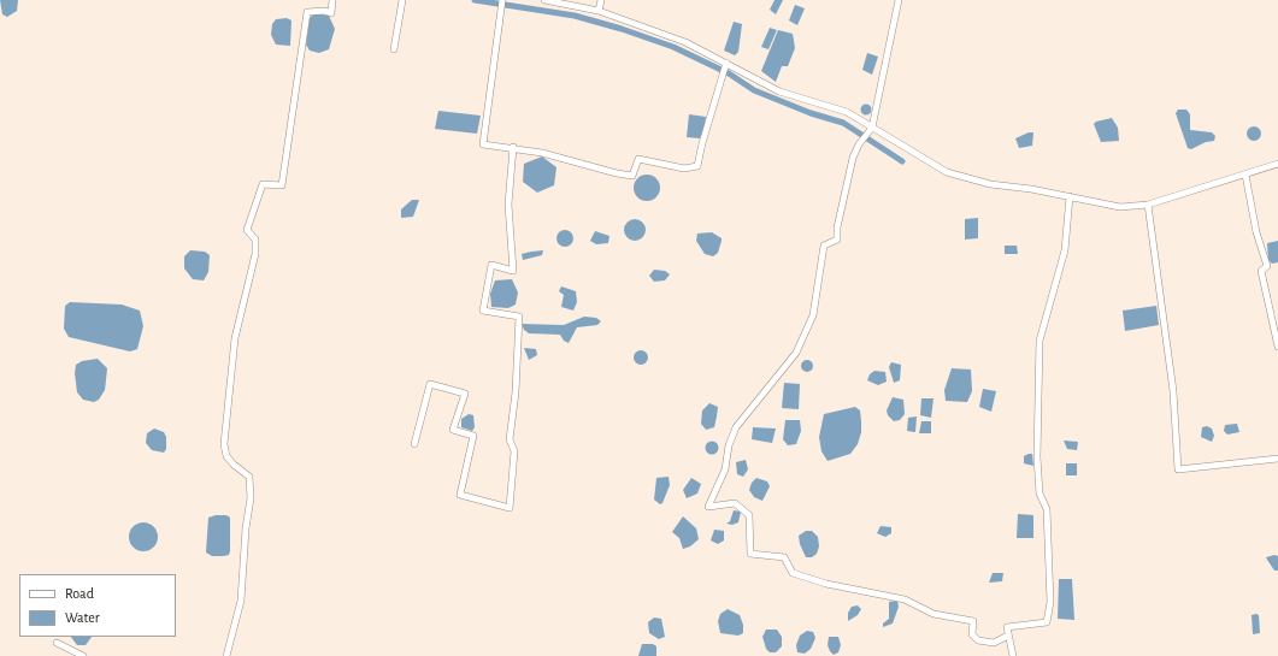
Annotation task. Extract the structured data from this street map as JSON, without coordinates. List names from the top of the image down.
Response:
{
  "legend": ["Road", "Water"]
}
